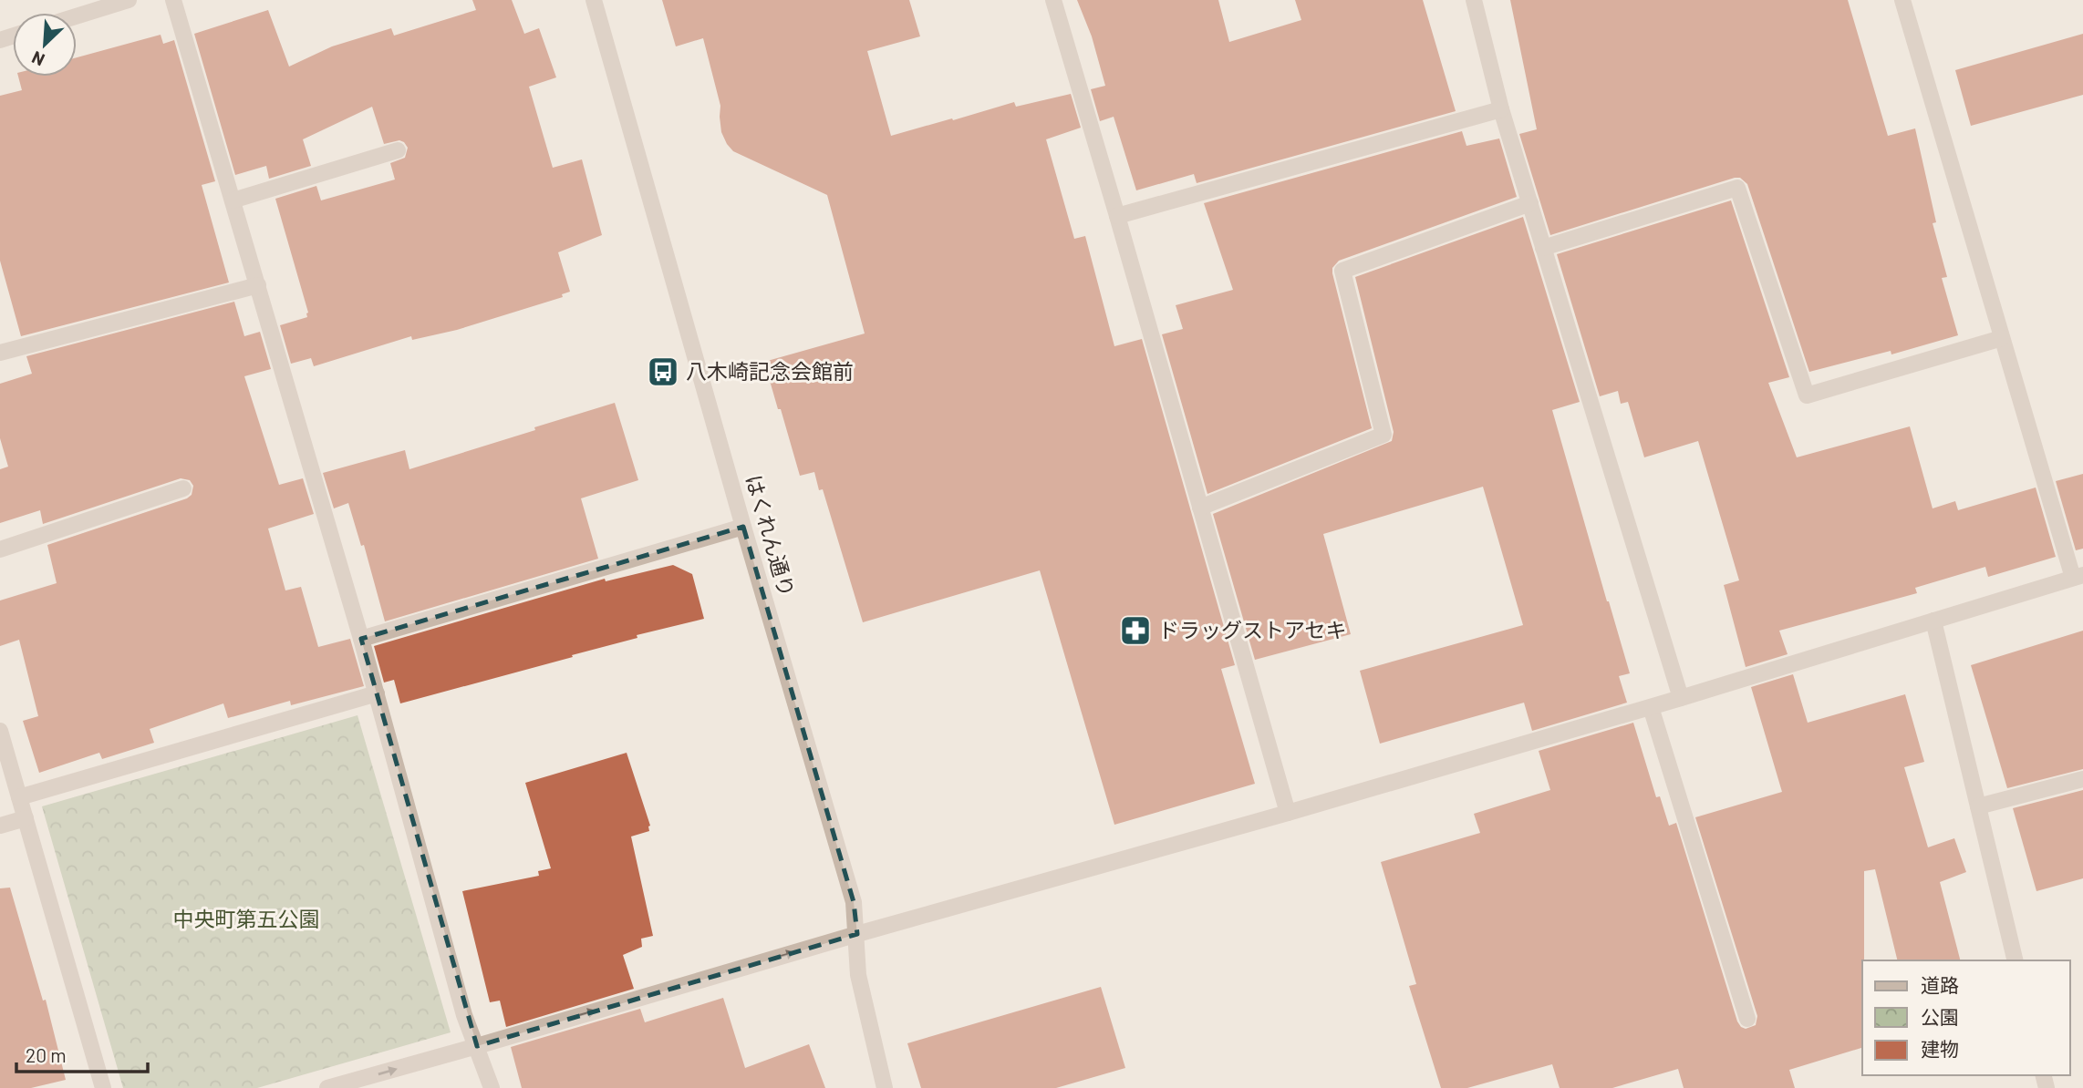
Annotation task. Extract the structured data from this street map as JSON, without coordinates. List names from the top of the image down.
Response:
{
  "streets": {
    "street": ["はくれん通り"]
  },
  "parks": ["中央町第五公園"],
  "places": {
    "bus stop": ["八木崎記念会館前"],
    "pharmacy": ["ドラッグストアセキ"]
  },
  "legend": ["道路", "公園", "建物"],
  "scale_bar": "20 m",
  "north": "bottom left"
}
